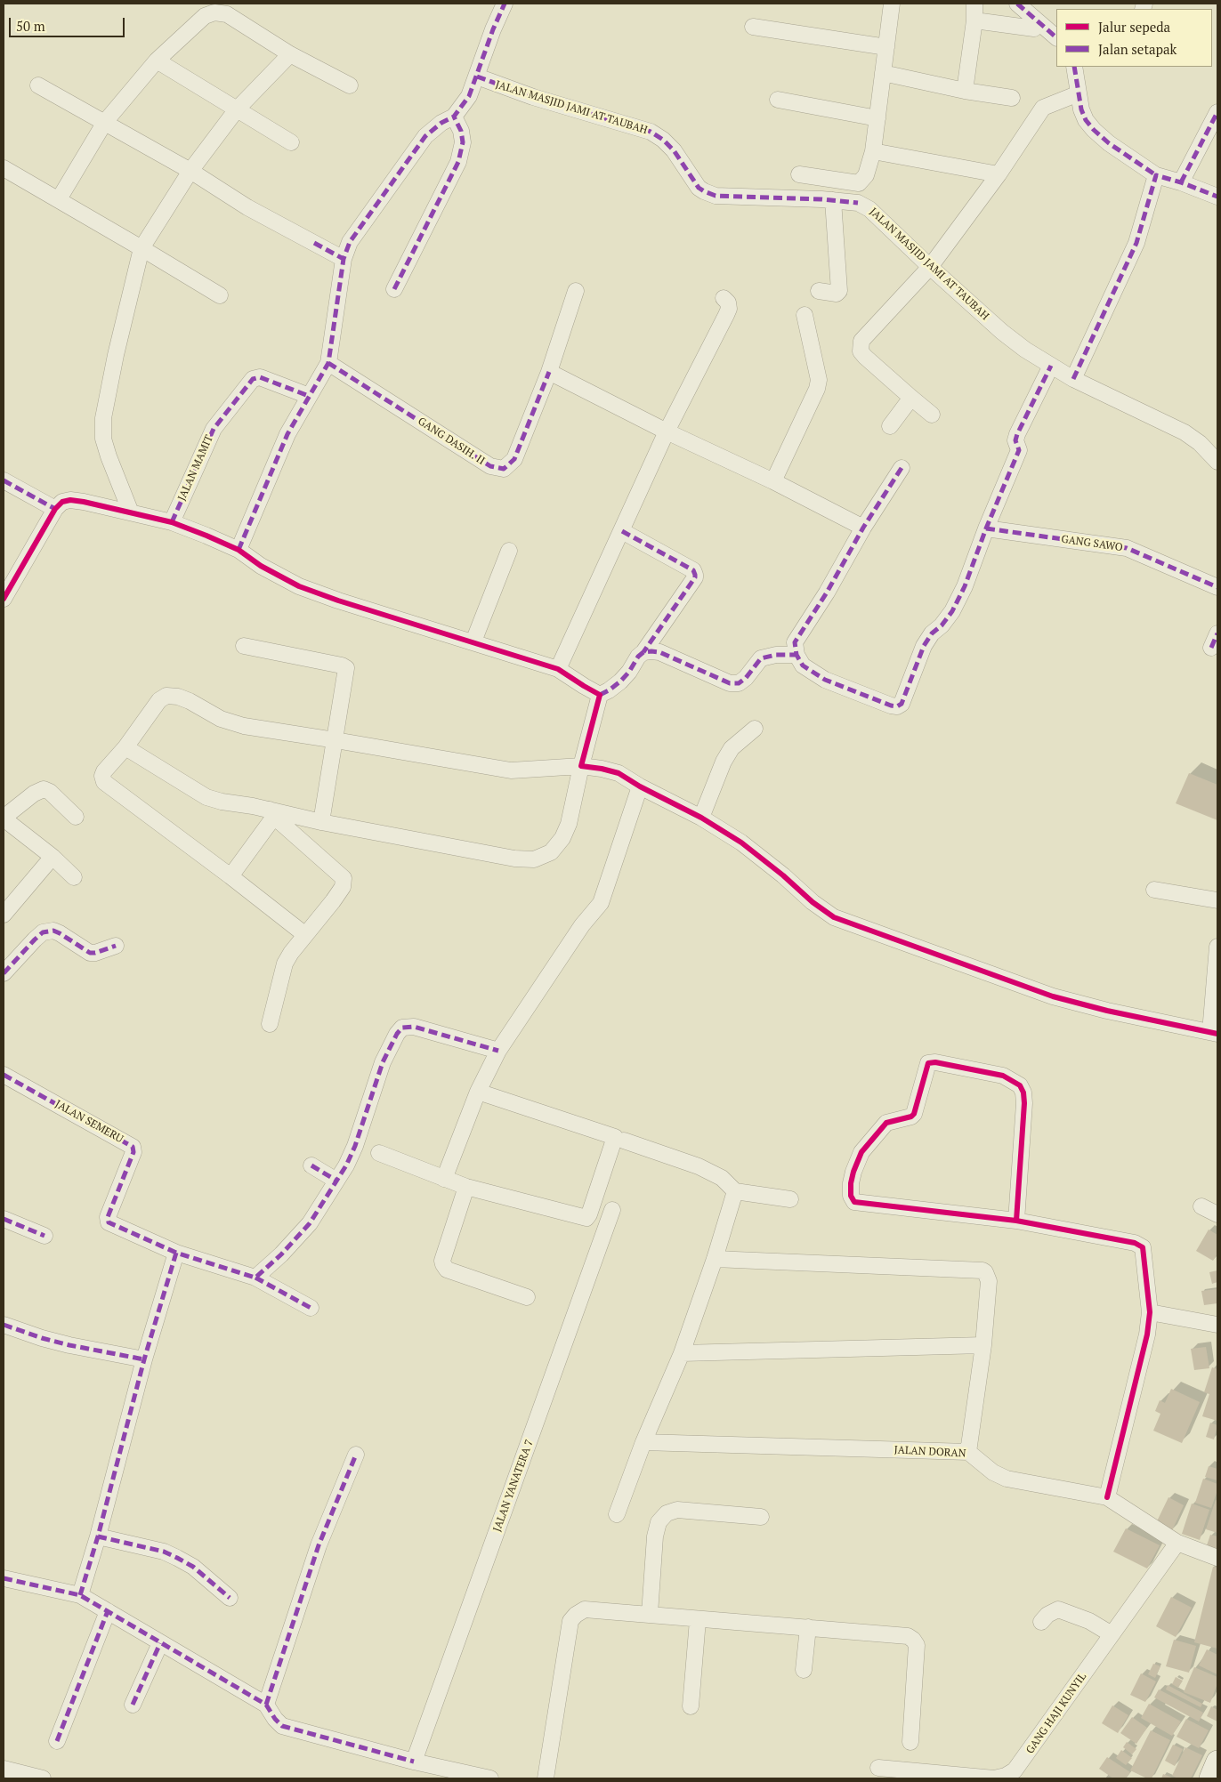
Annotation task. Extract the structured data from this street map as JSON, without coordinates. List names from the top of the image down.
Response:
{
  "streets": {
    "street": [
      "JALAN MASJID JAMI AT TAUBAH",
      "GANG DASIH. II",
      "JALAN MAMIT",
      "GANG SAWO",
      "JALAN SEMERU",
      "JALAN DORAN",
      "JALAN YANATERA 7",
      "GANG HAJI KUNYIL"
    ]
  },
  "crossings": [
    ["JALAN DORAN", "GANG HAJI KUNYIL"]
  ],
  "legend": ["Jalur sepeda", "Jalan setapak"],
  "scale_bar": "50 m"
}
